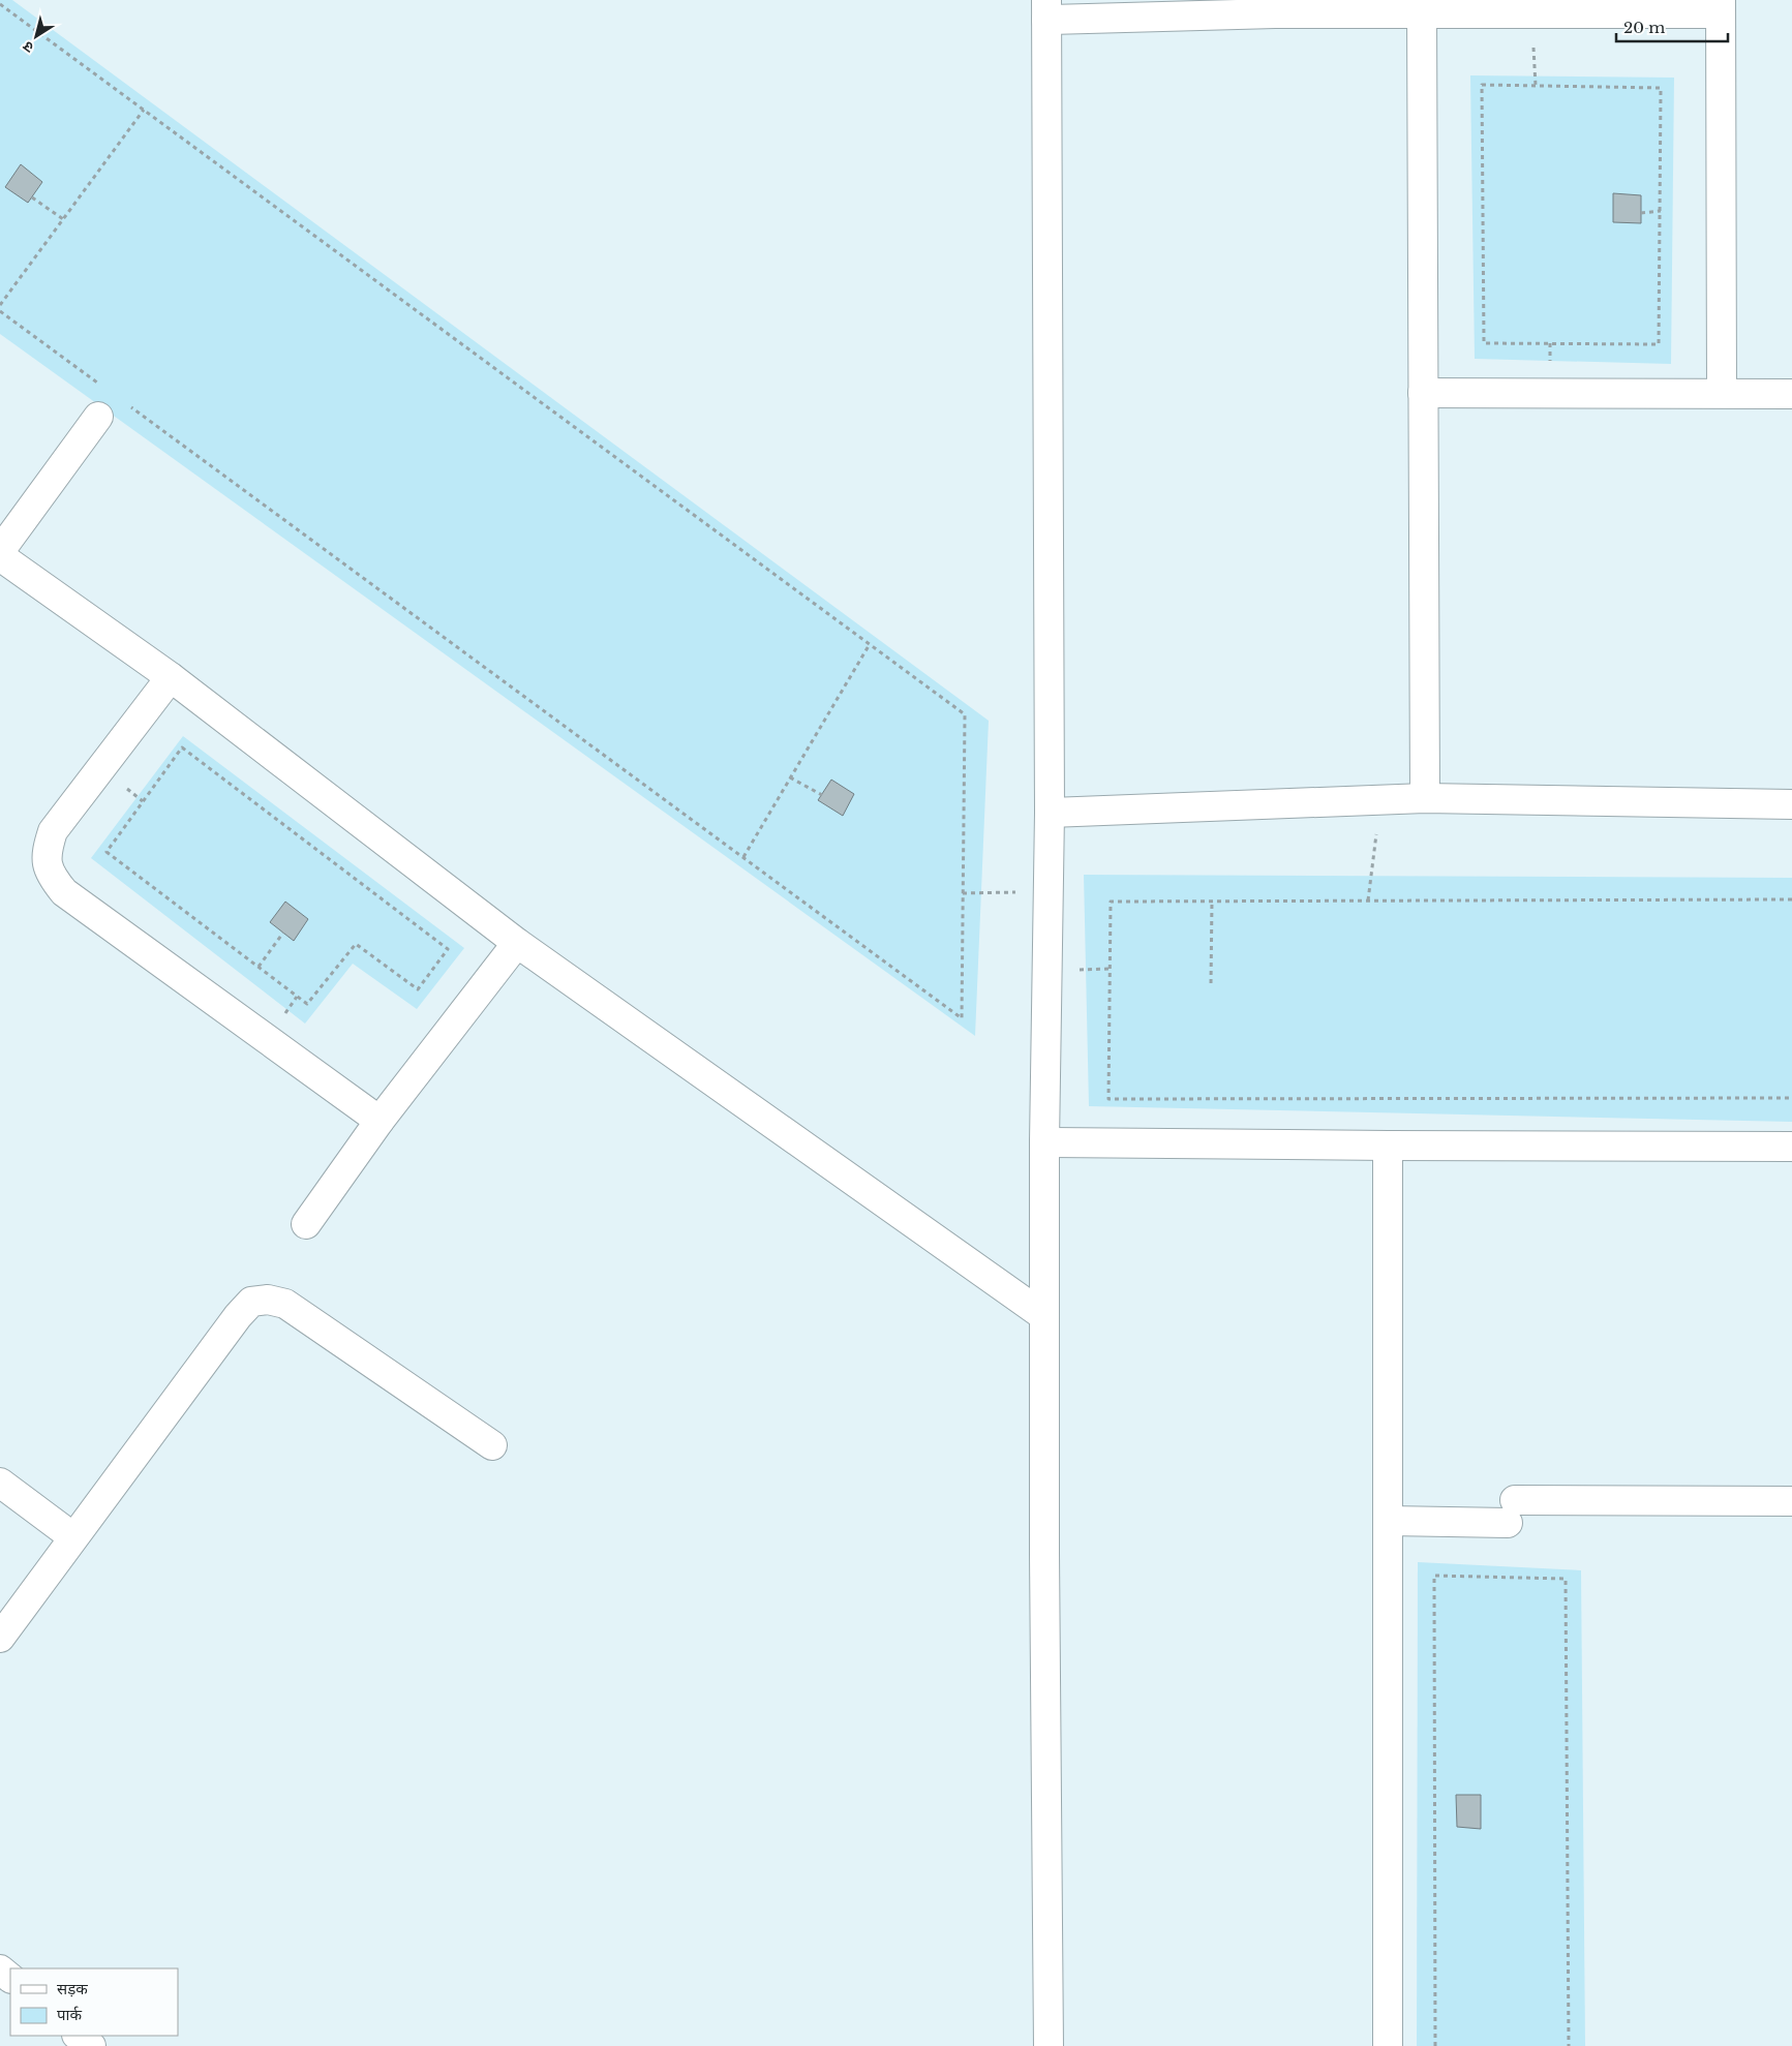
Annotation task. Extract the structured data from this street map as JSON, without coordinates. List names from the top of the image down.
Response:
{
  "legend": ["सड़क", "पार्क"],
  "scale_bar": "20 m",
  "north": "bottom left"
}
